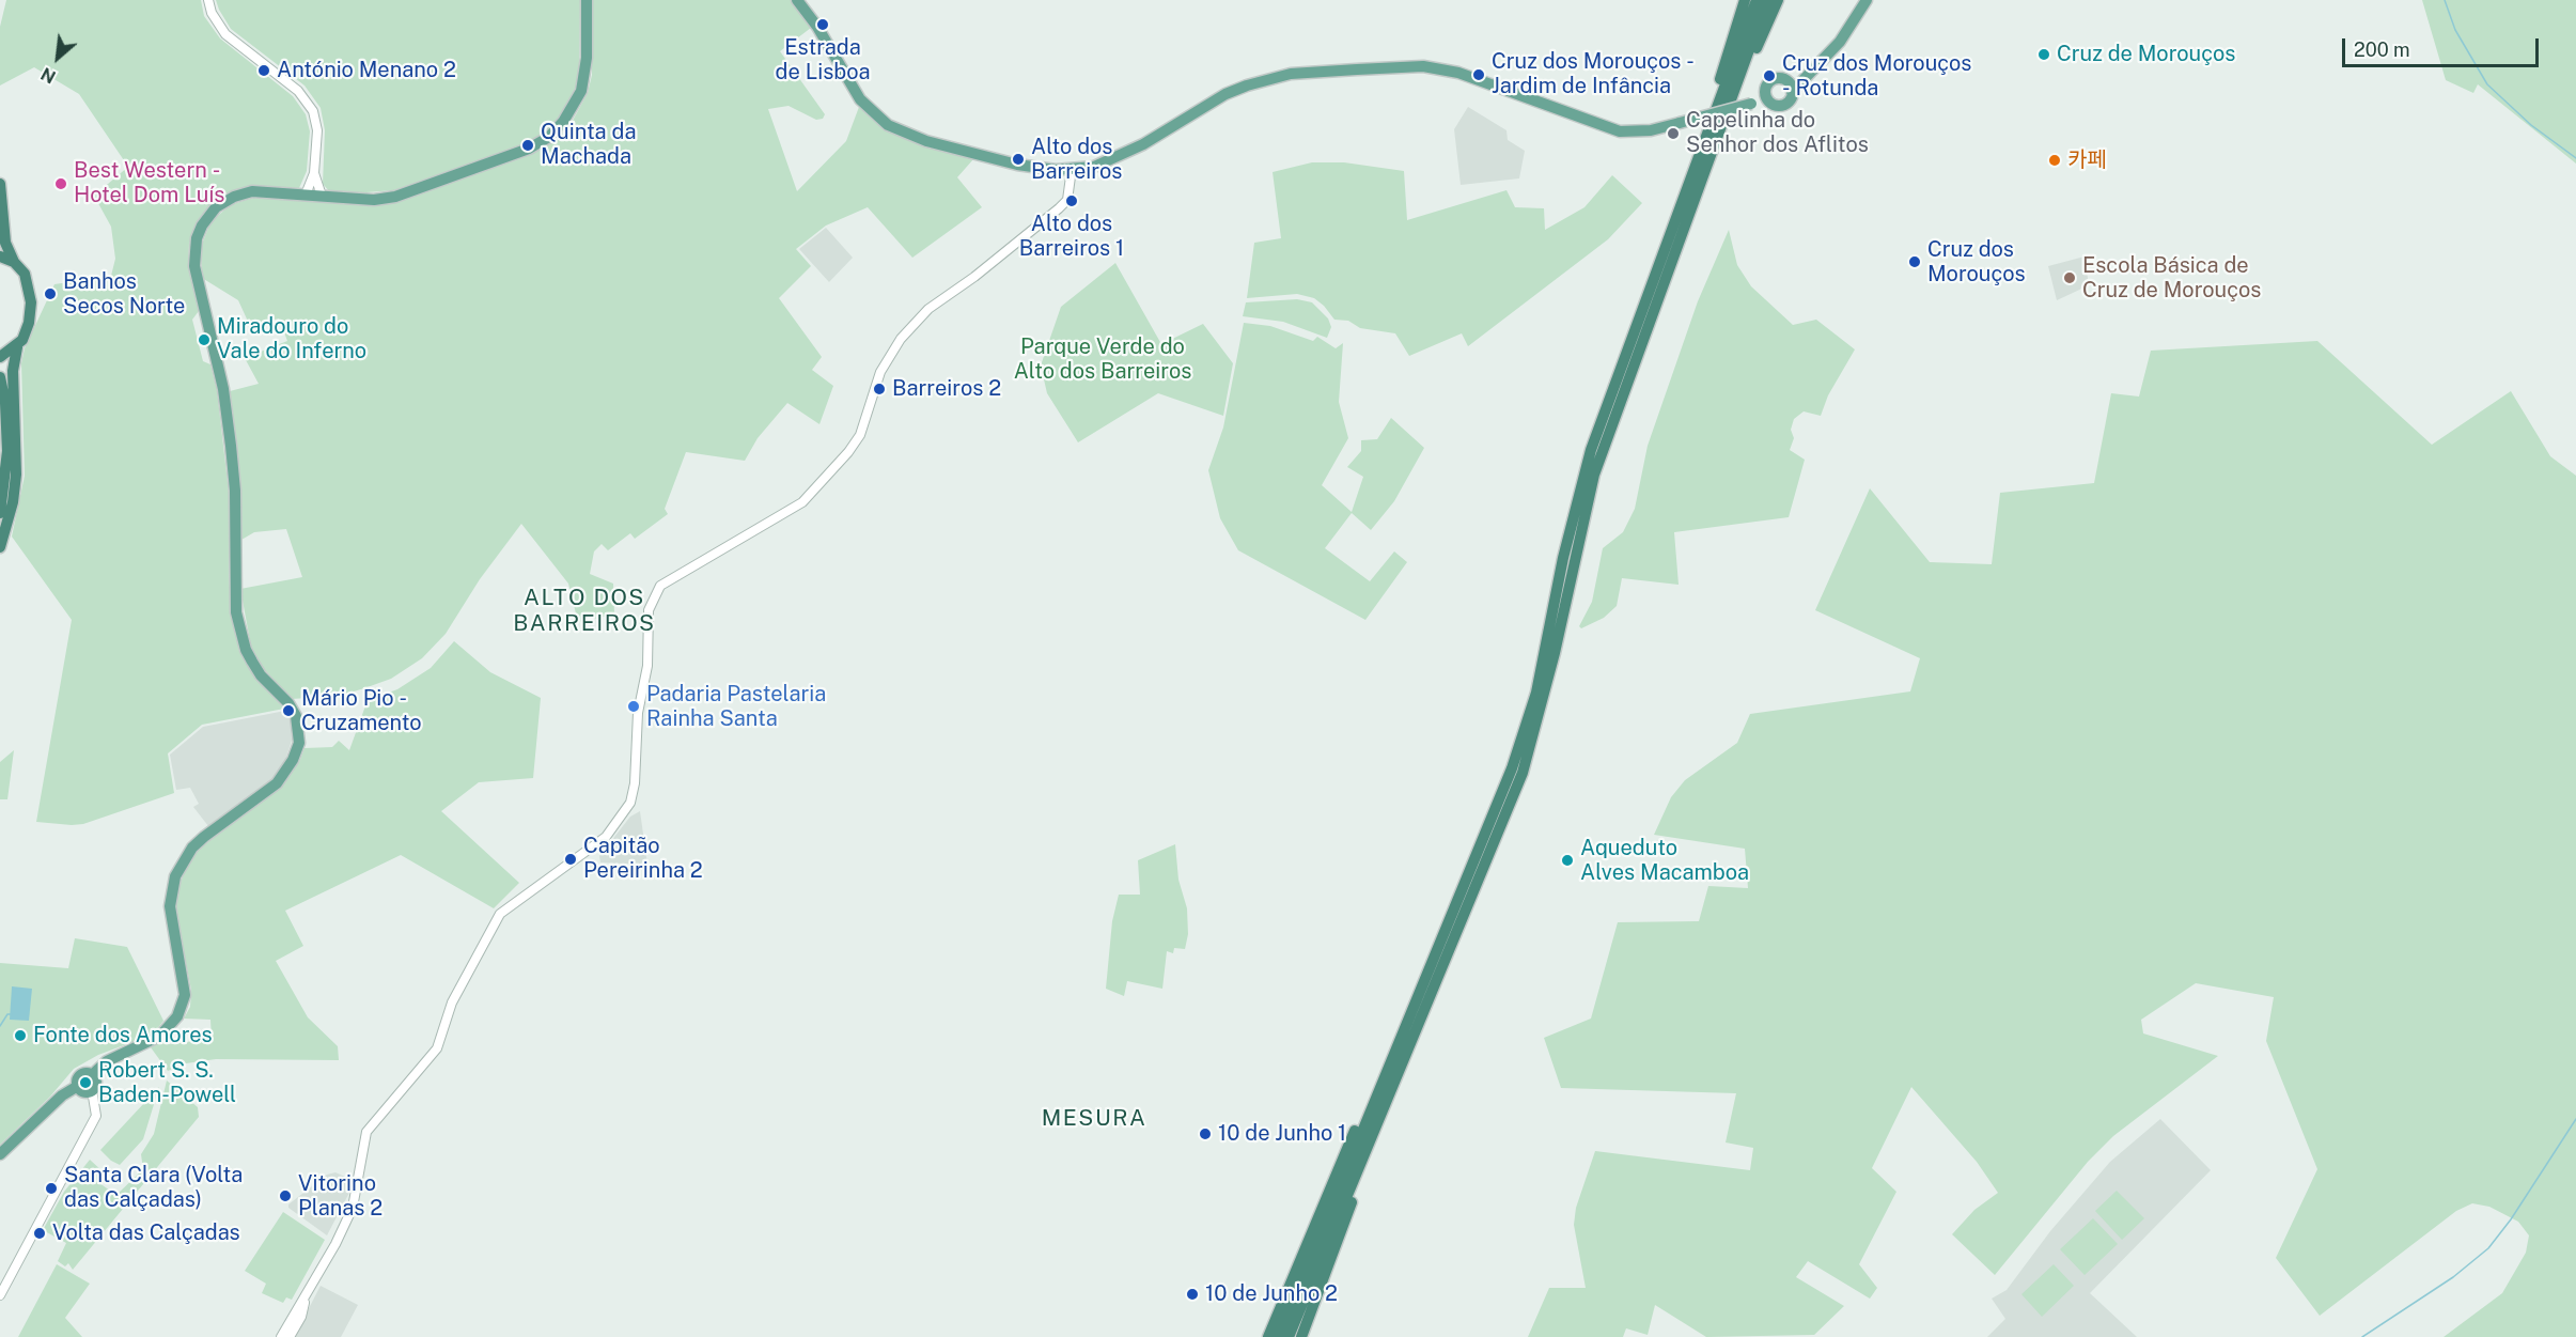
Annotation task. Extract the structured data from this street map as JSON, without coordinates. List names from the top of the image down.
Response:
{
  "districts": ["ALTO DOS BARREIROS", "MESURA"],
  "parks": ["Parque Verde do Alto dos Barreiros"],
  "places": [
    "Estrada de Lisboa",
    "Cruz de Morouços",
    "António Menano 2",
    "Cruz dos Morouços - Jardim de Infância",
    "Cruz dos Morouços - Rotunda",
    "Capelinha do Senhor dos Aflitos",
    "Quinta da Machada",
    "Alto dos Barreiros",
    "카페",
    "Best Western - Hotel Dom Luís",
    "Alto dos Barreiros 1",
    "Cruz dos Morouços",
    "Escola Básica de Cruz de Morouços",
    "Banhos Secos Norte",
    "Miradouro do Vale do Inferno",
    "Barreiros 2",
    "Padaria Pastelaria Rainha Santa",
    "Mário Pio - Cruzamento",
    "Capitão Pereirinha 2",
    "Aqueduto Alves Macamboa",
    "Fonte dos Amores",
    "Robert S. S. Baden-Powell",
    "10 de Junho 1",
    "Santa Clara (Volta das Calçadas)",
    "Vitorino Planas 2",
    "Volta das Calçadas",
    "10 de Junho 2"
  ],
  "scale_bar": "200 m",
  "north": "bottom left"
}
